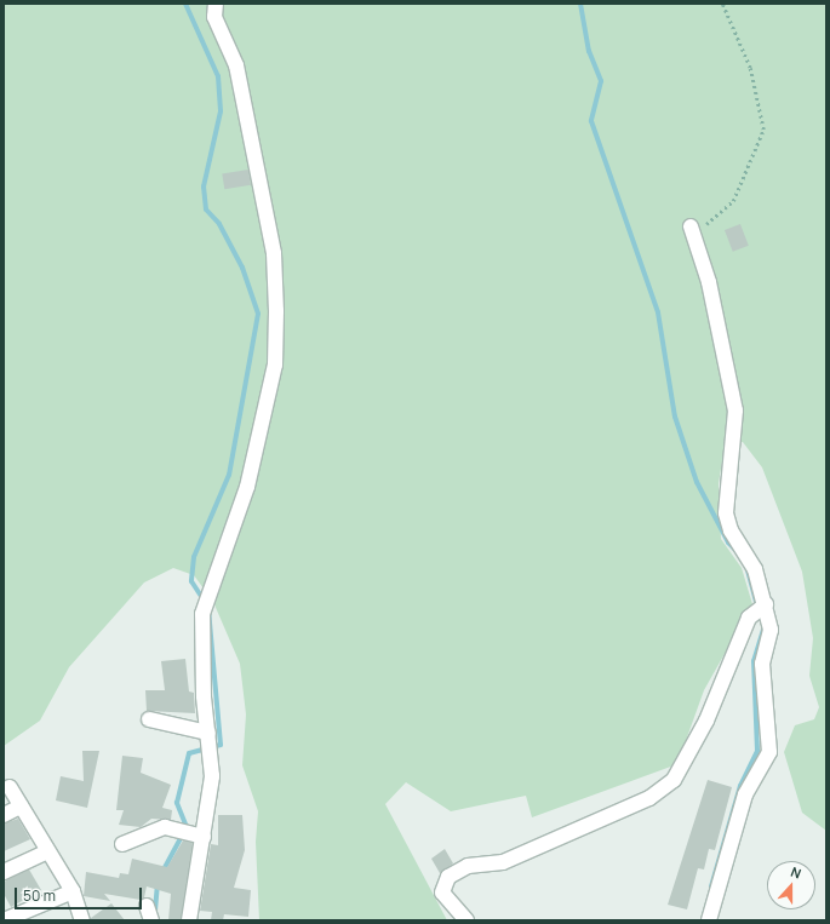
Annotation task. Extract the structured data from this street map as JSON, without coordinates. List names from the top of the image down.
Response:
{
  "scale_bar": "50 m",
  "north": "top"
}
